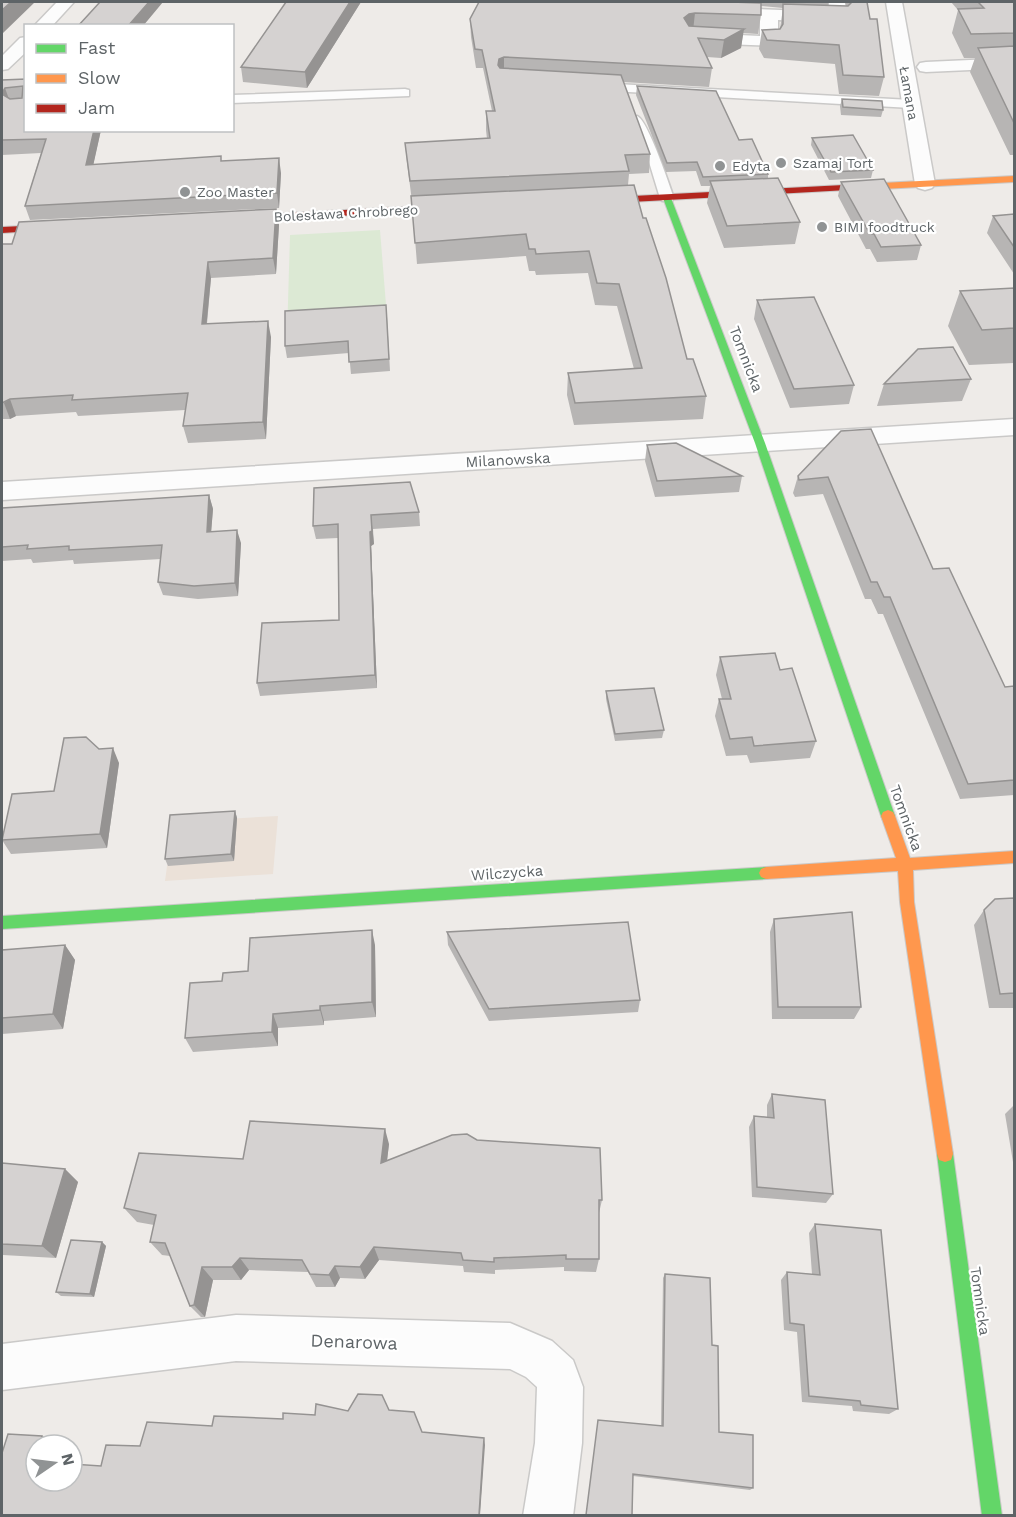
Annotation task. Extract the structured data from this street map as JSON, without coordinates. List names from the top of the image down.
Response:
{
  "streets": {
    "street": [
      "Łamana",
      "Bolesława Chrobrego",
      "Tomnicka",
      "Milanowska",
      "Wilczycka",
      "Denarowa"
    ]
  },
  "crossings": [
    ["Tomnicka", "Milanowska"],
    ["Tomnicka", "Wilczycka"]
  ],
  "places": [
    "Szamaj Tort",
    "Edyta",
    "Zoo Master",
    "BIMI foodtruck"
  ],
  "legend": ["Fast", "Slow", "Jam"],
  "north": "right"
}
